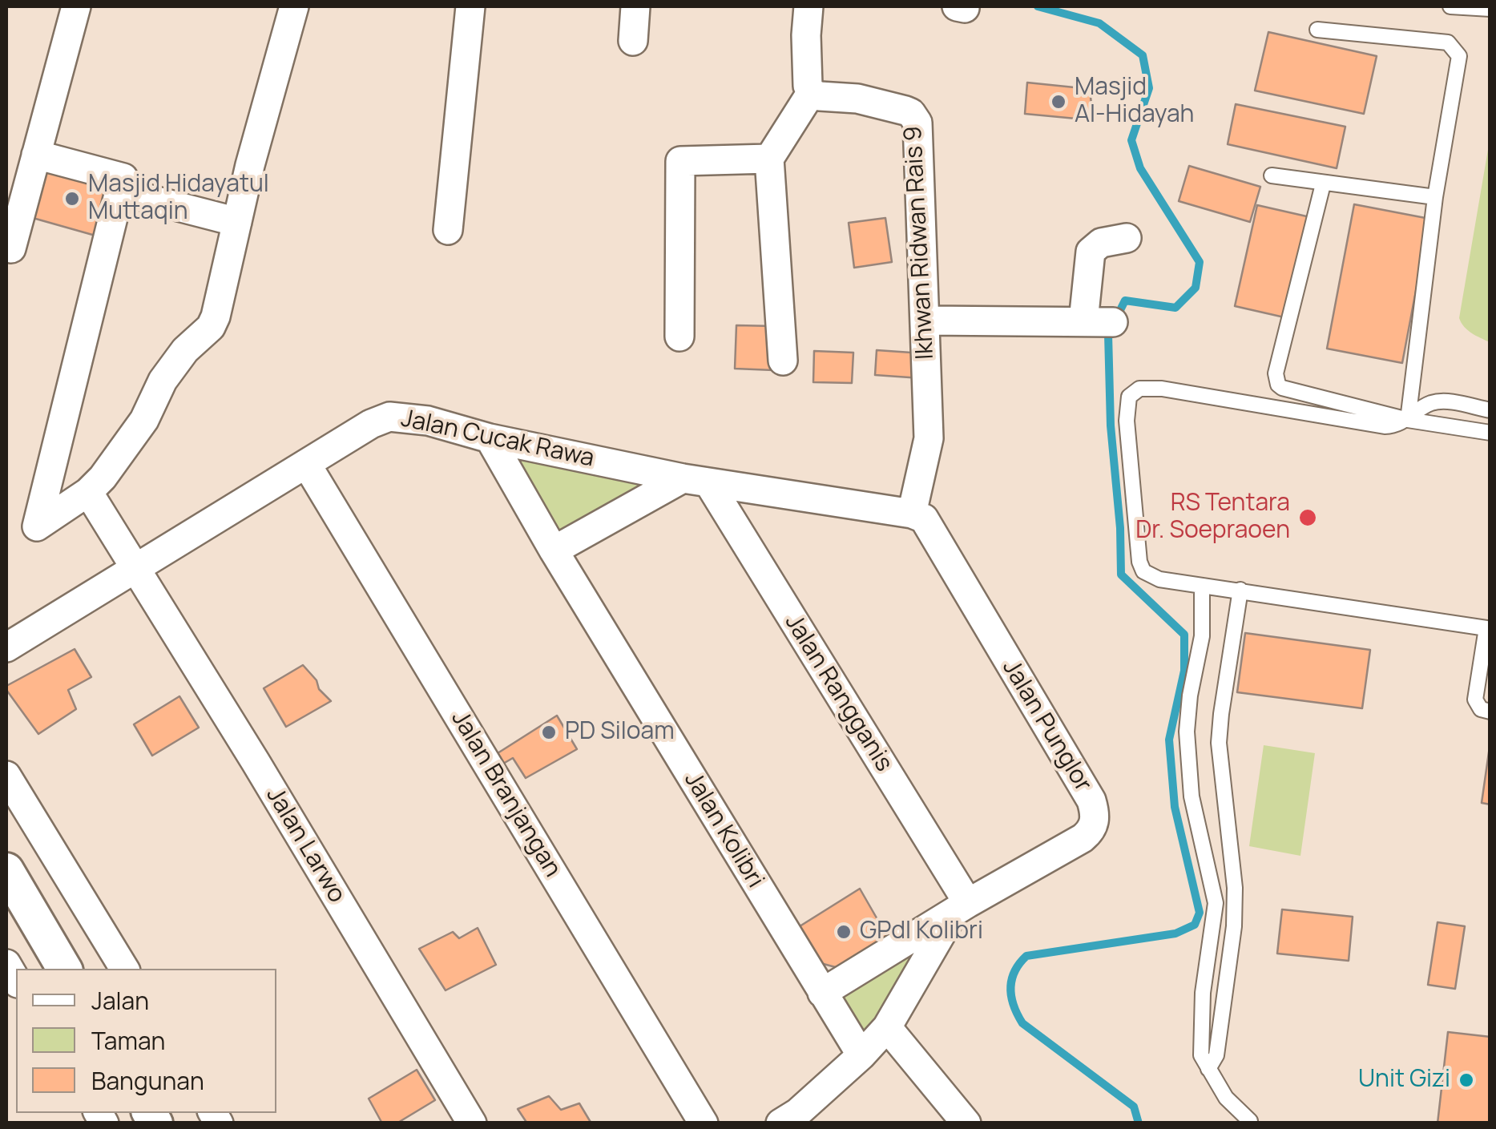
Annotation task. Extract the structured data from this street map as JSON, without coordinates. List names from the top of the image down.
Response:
{
  "streets": {
    "street": [
      "Ikhwan Ridwan Rais 9",
      "Jalan Cucak Rawa",
      "Jalan Rangganis",
      "Jalan Punglor",
      "Jalan Branjangan",
      "Jalan Kolibri",
      "Jalan Larwo"
    ]
  },
  "crossings": [
    ["Ikhwan Ridwan Rais 9", "Jalan Cucak Rawa"],
    ["Ikhwan Ridwan Rais 9", "Jalan Punglor"],
    ["Jalan Cucak Rawa", "Jalan Rangganis"],
    ["Jalan Cucak Rawa", "Jalan Punglor"],
    ["Jalan Cucak Rawa", "Jalan Branjangan"],
    ["Jalan Cucak Rawa", "Jalan Kolibri"],
    ["Jalan Cucak Rawa", "Jalan Larwo"],
    ["Jalan Rangganis", "Jalan Punglor"]
  ],
  "places": [
    "Masjid Al-Hidayah",
    "Masjid Hidayatul Muttaqin",
    "RS Tentara Dr. Soepraoen",
    "PD Siloam",
    "GPdI Kolibri",
    "Unit Gizi"
  ],
  "legend": ["Jalan", "Taman", "Bangunan"]
}
